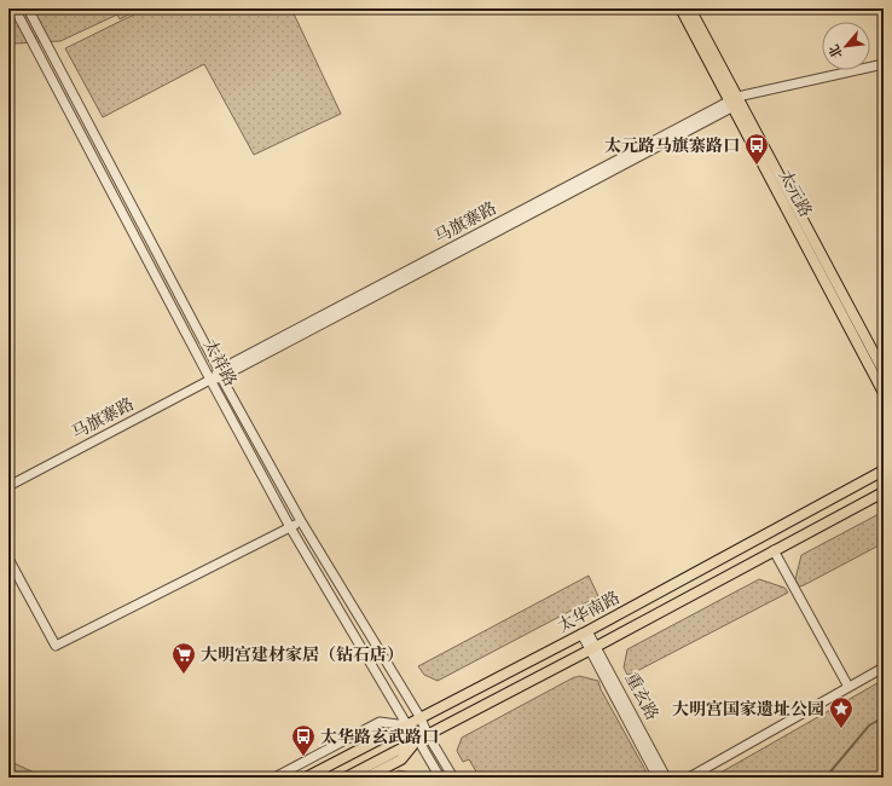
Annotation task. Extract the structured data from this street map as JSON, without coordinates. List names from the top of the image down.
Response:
{
  "streets": {
    "main road": ["太元路", "太华南路"],
    "street": ["马旗寨路", "太祥路", "重玄路"]
  },
  "crossings": [
    ["太元路", "马旗寨路"],
    ["马旗寨路", "太祥路"],
    ["太祥路", "太华南路"],
    ["太华南路", "重玄路"]
  ],
  "places": {
    "bus stop": ["太元路马旗寨路口", "太华路玄武路口"],
    "supermarket": ["大明宫建材家居（钻石店）"],
    "place": ["大明宫国家遗址公园"]
  },
  "north": "bottom left"
}
